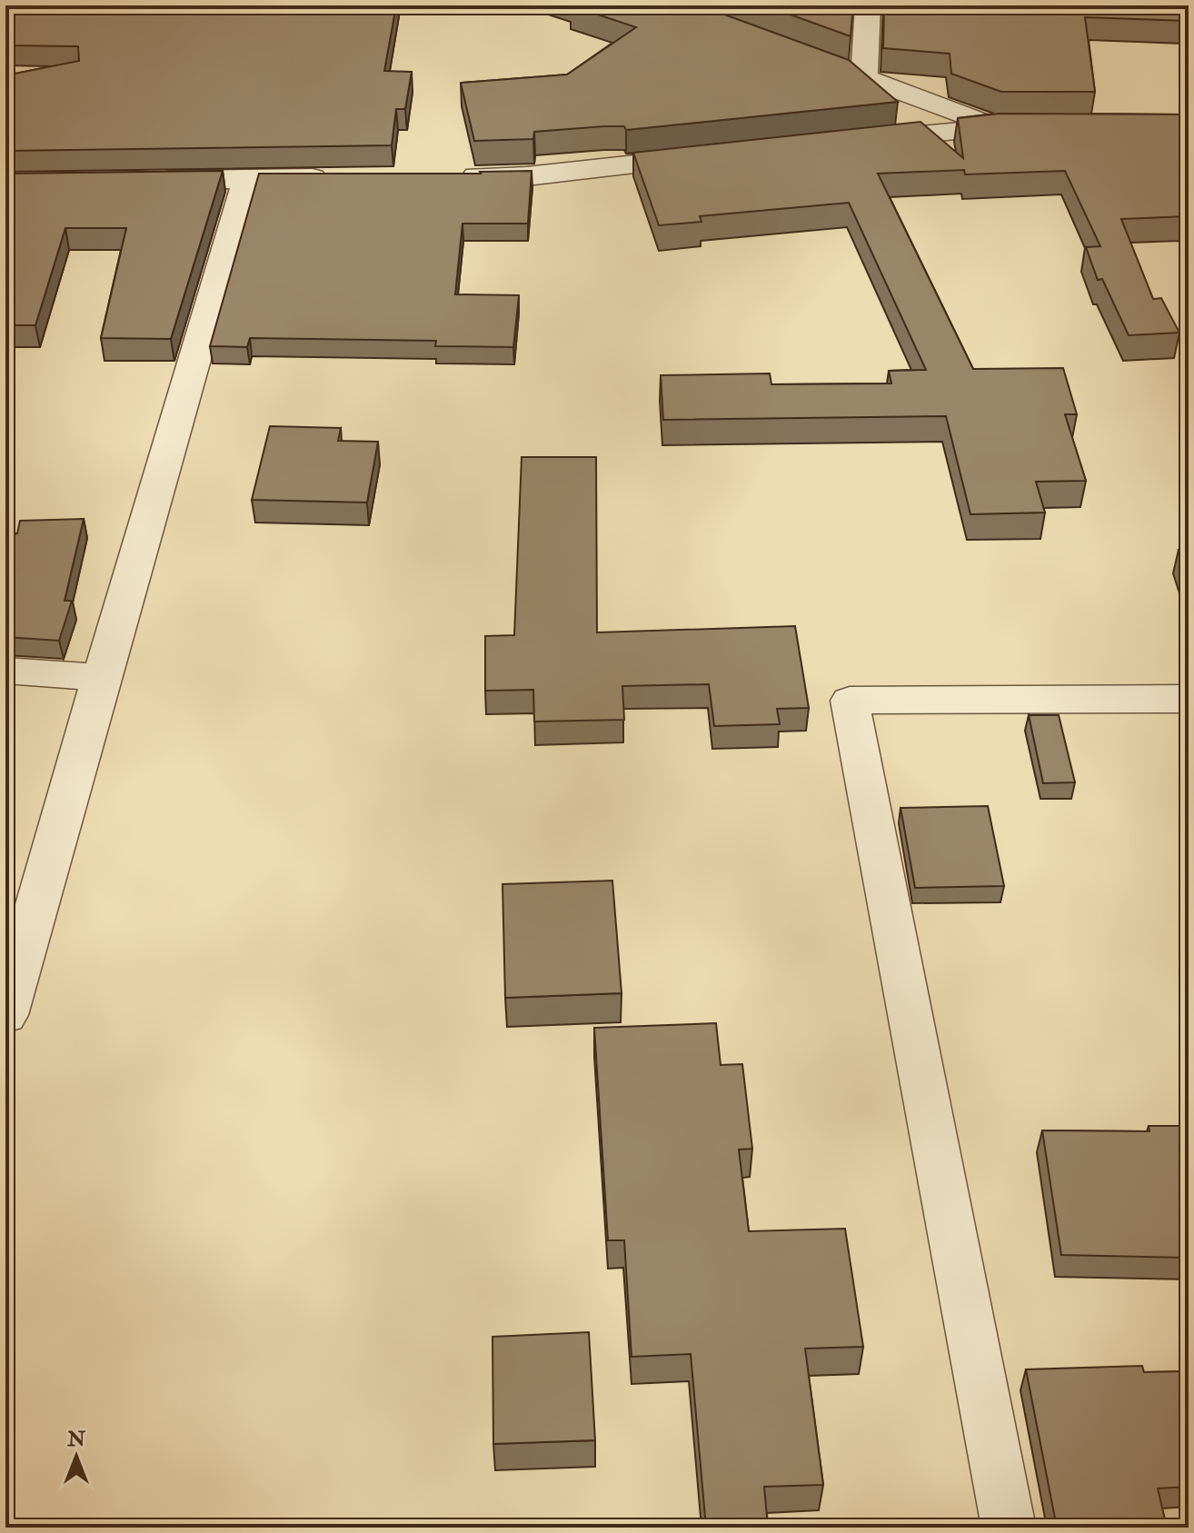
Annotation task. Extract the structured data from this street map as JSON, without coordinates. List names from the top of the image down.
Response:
{
  "north": "top"
}
